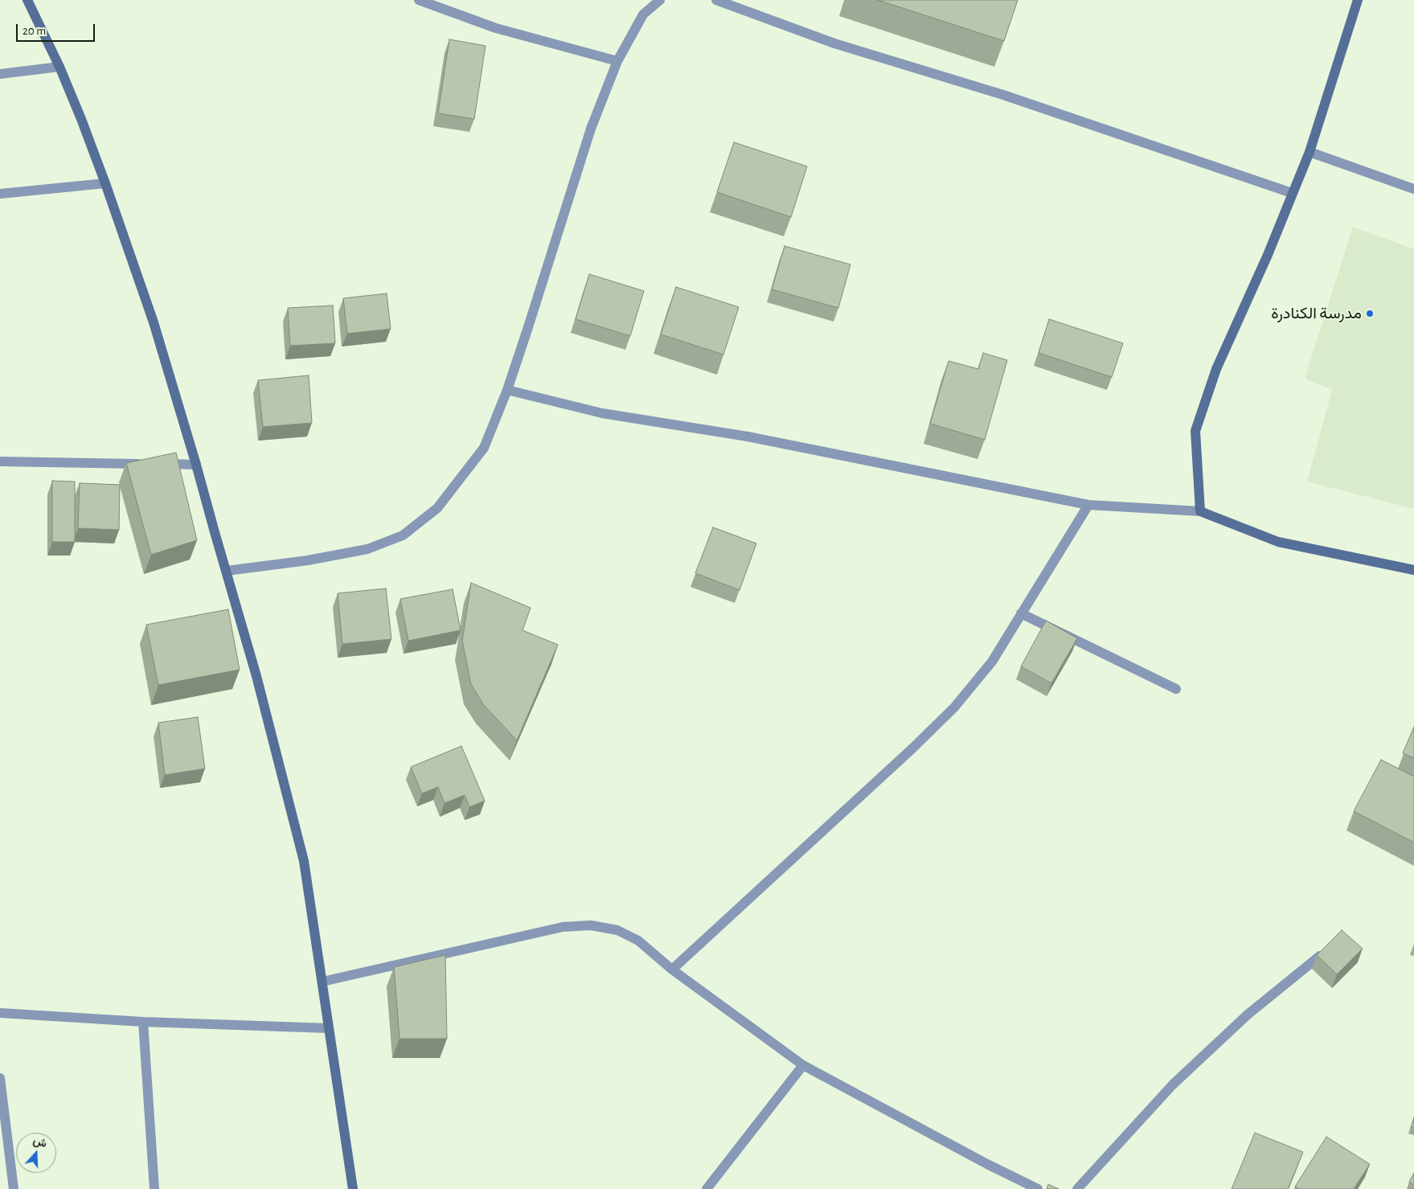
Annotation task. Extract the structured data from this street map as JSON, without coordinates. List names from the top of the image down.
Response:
{
  "places": ["مدرسة الكنادرة"],
  "scale_bar": "20 m",
  "north": "top"
}
